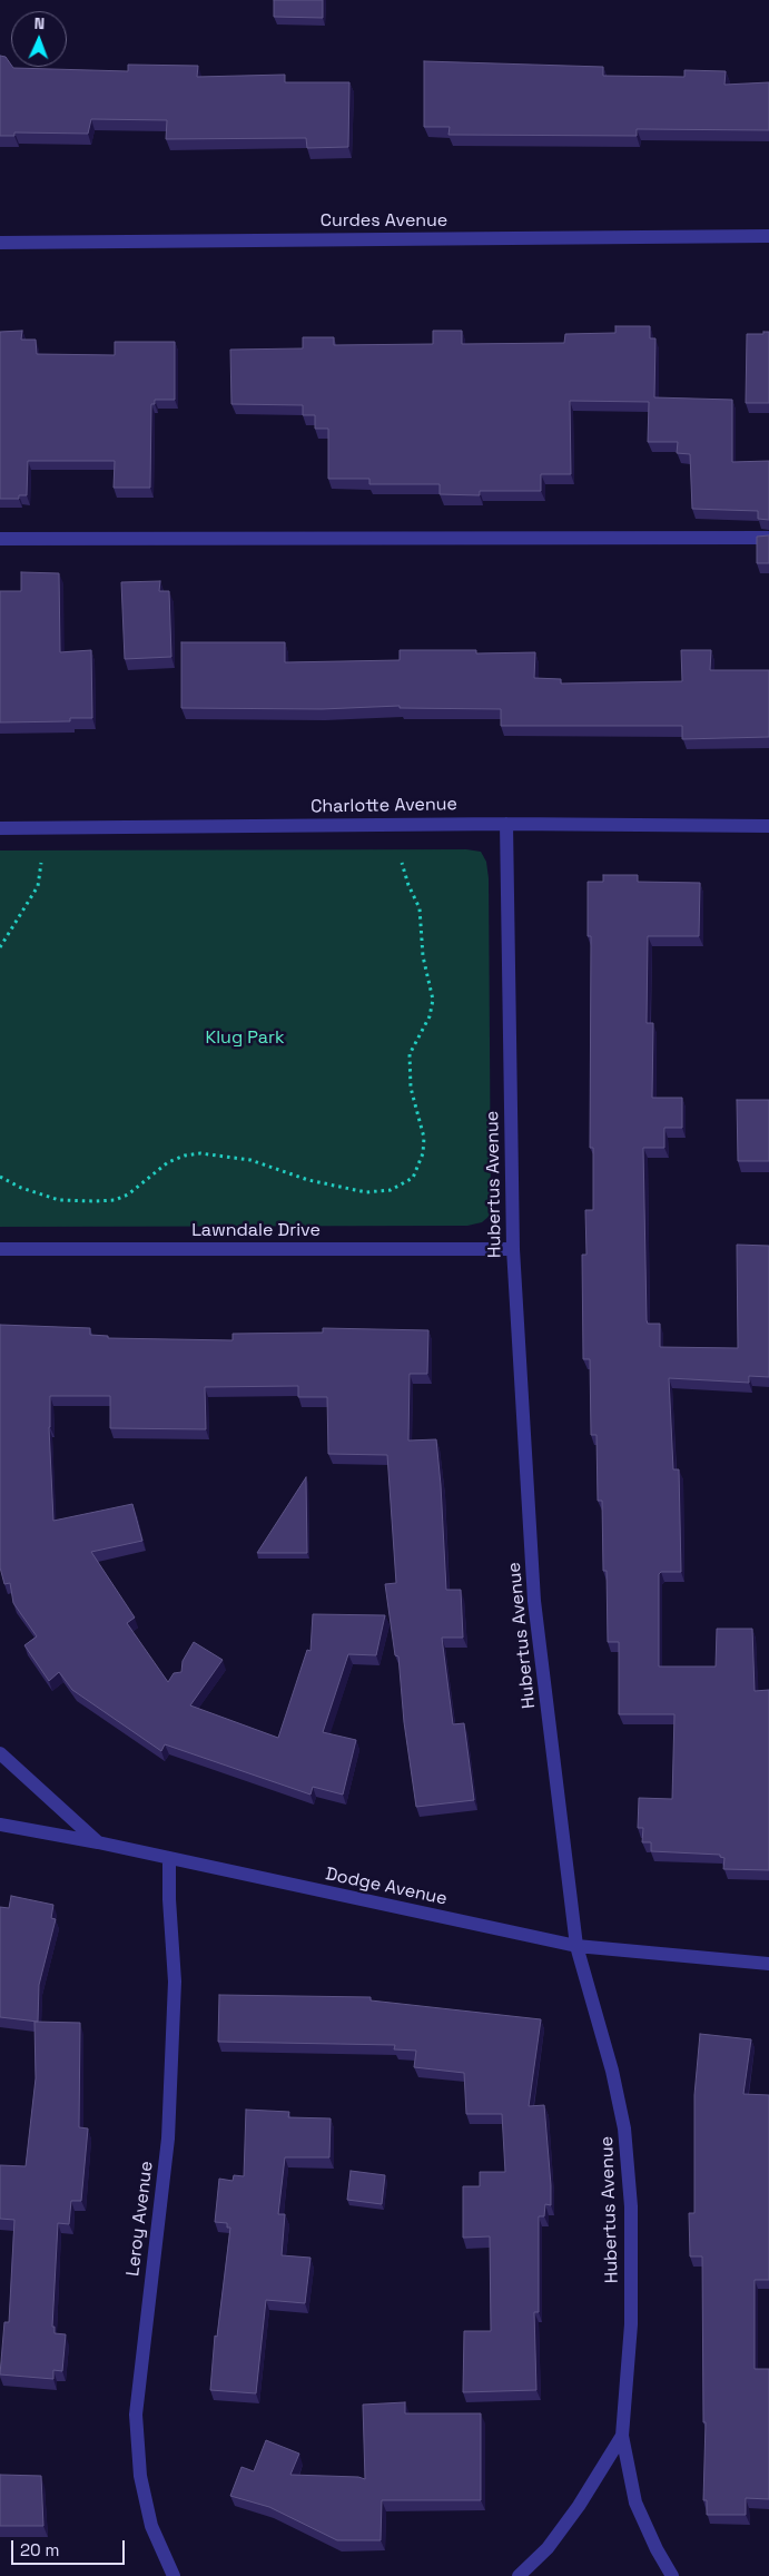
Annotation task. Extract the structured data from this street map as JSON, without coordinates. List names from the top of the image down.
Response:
{
  "streets": {
    "street": [
      "Curdes Avenue",
      "Charlotte Avenue",
      "Hubertus Avenue",
      "Lawndale Drive",
      "Dodge Avenue",
      "Leroy Avenue"
    ]
  },
  "crossings": [
    ["Charlotte Avenue", "Hubertus Avenue"],
    ["Hubertus Avenue", "Lawndale Drive"],
    ["Hubertus Avenue", "Dodge Avenue"],
    ["Dodge Avenue", "Leroy Avenue"]
  ],
  "parks": ["Klug Park"],
  "scale_bar": "20 m",
  "north": "top"
}
